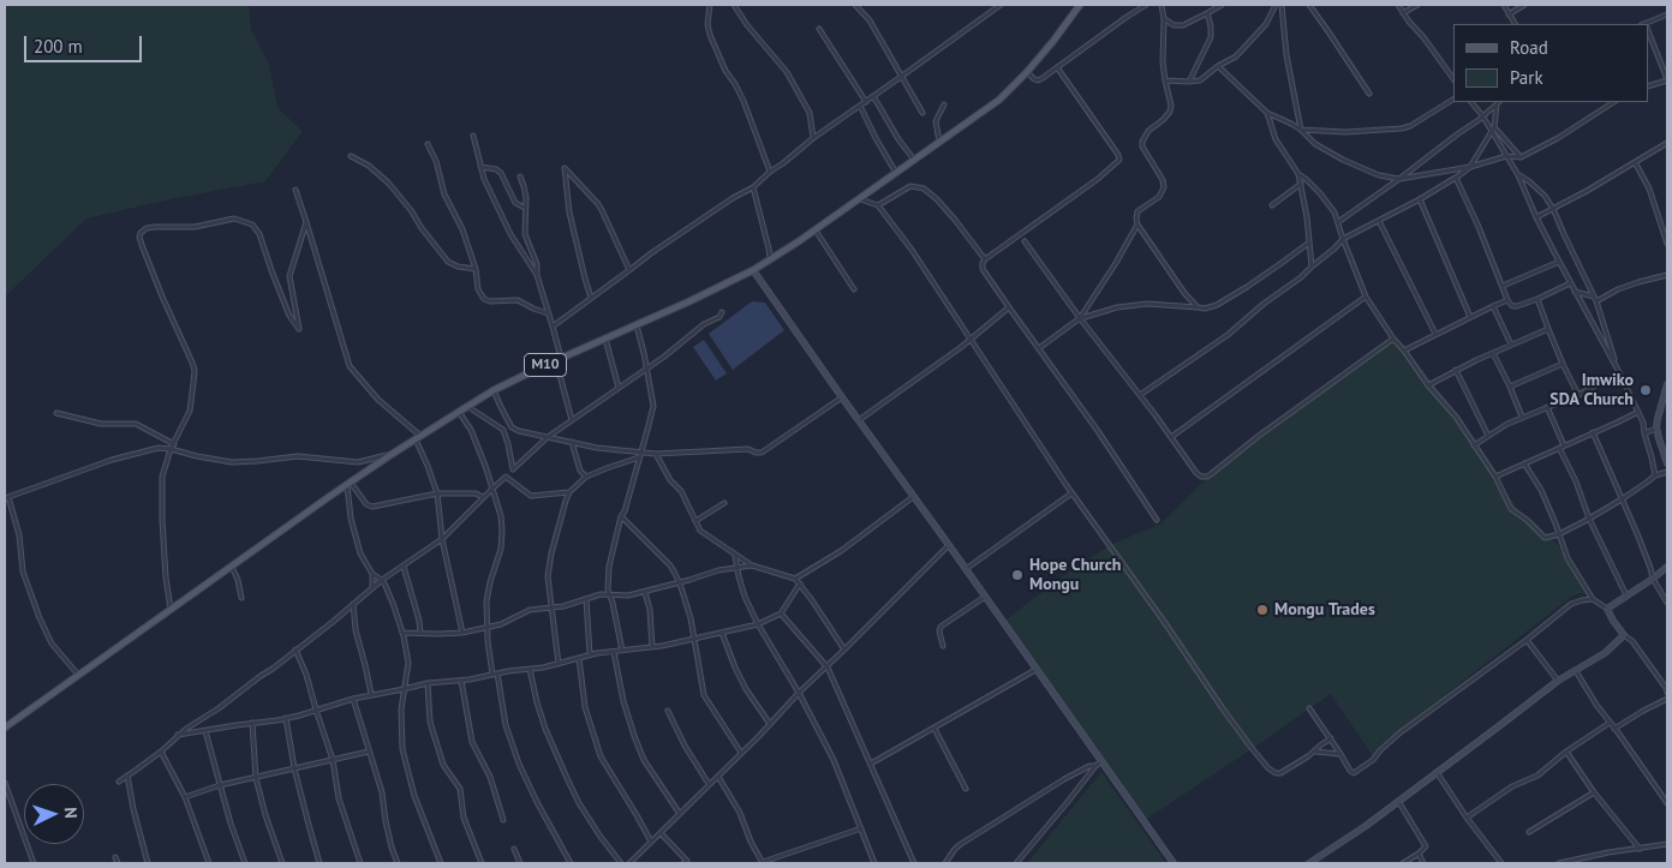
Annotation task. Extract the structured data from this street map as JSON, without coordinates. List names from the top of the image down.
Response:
{
  "streets": {
    "main road": ["M10"]
  },
  "places": ["Imwiko SDA Church", "Hope Church Mongu", "Mongu Trades"],
  "legend": ["Road", "Park"],
  "scale_bar": "200 m",
  "north": "right"
}
